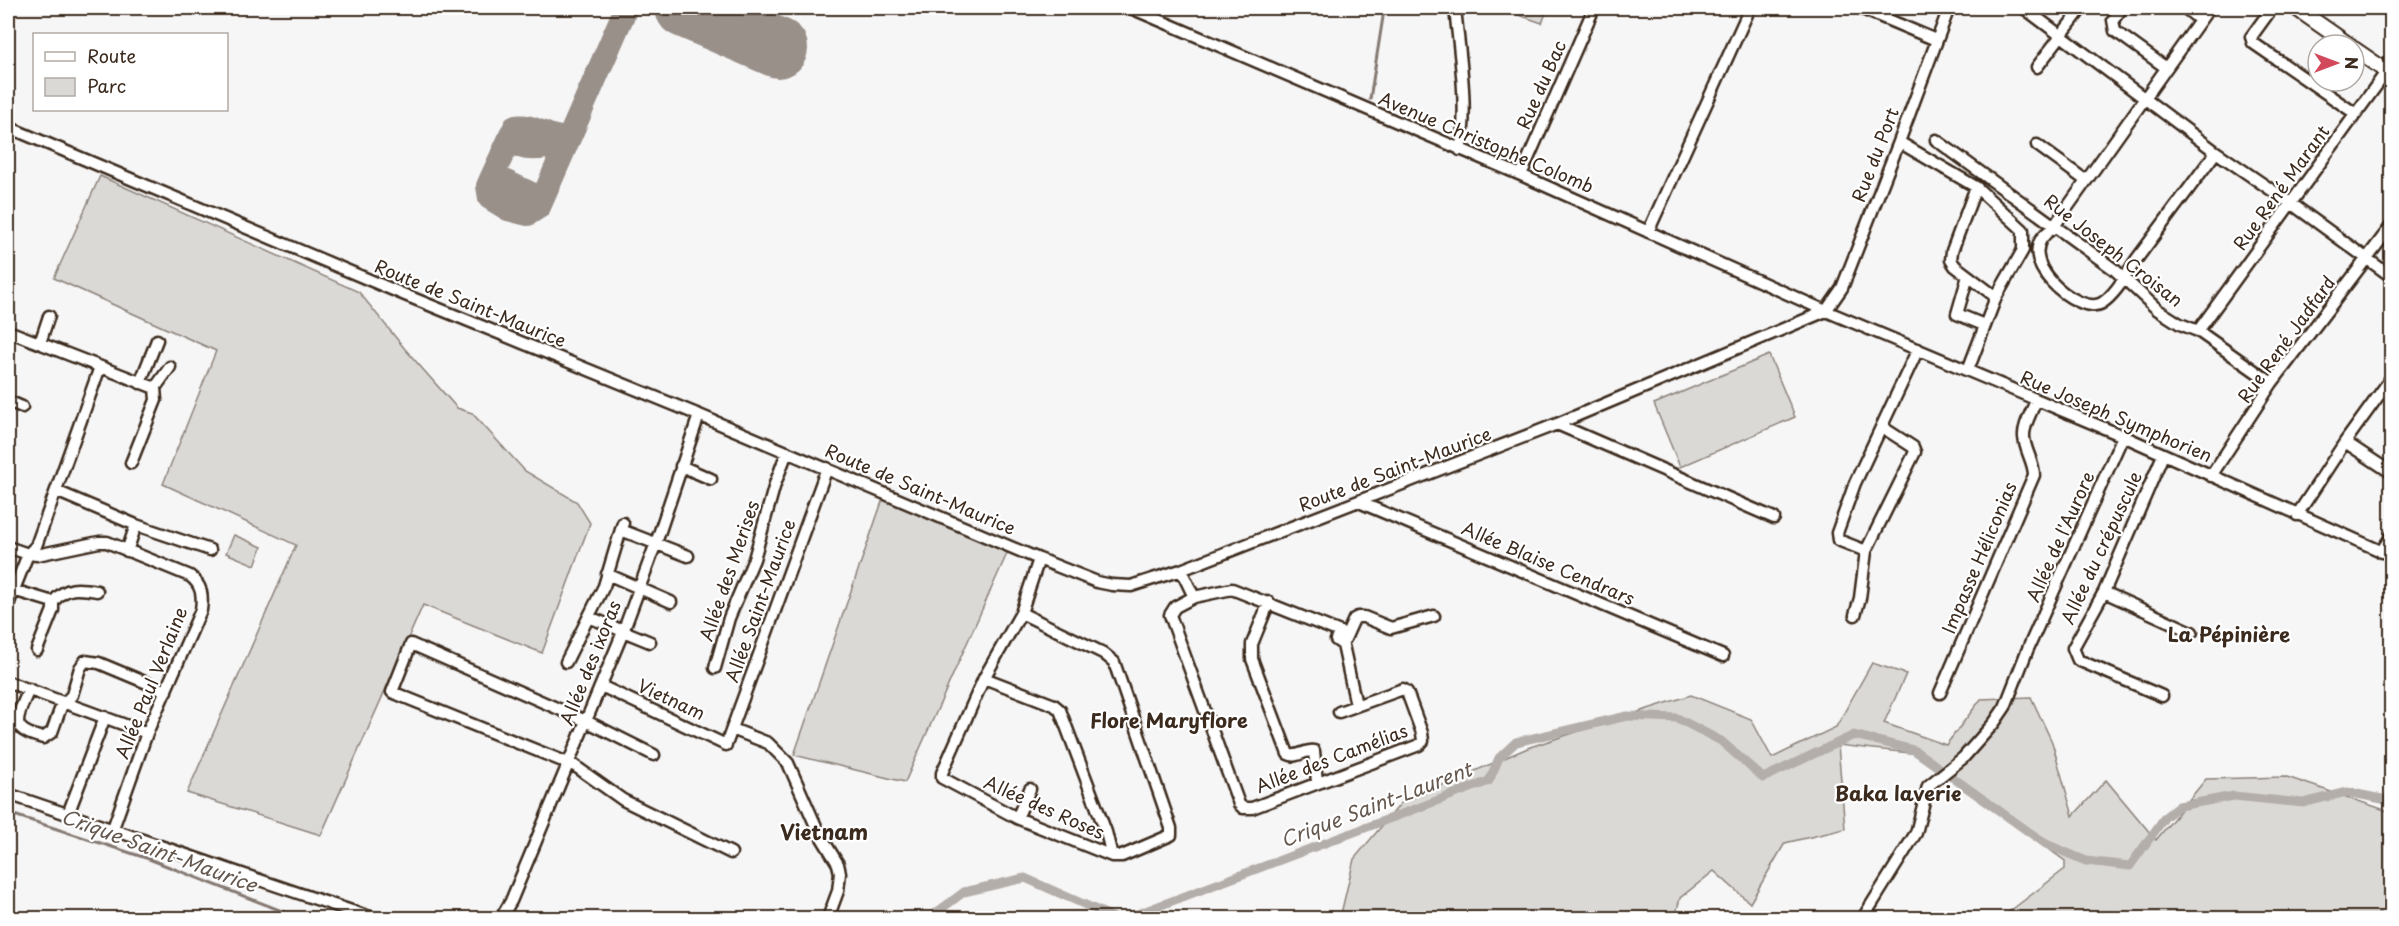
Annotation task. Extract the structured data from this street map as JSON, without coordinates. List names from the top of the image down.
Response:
{
  "streets": {
    "street": [
      "Rue du Bac",
      "Avenue Christophe Colomb",
      "Rue du Port",
      "Rue René Marant",
      "Rue Joseph Croisan",
      "Route de Saint-Maurice",
      "Rue René Jadfard",
      "Rue Joseph Symphorien",
      "Allée de l'Aurore",
      "Allée du crépuscule",
      "Impasse Héliconias",
      "Allée Blaise Cendrars",
      "Allée des Merises",
      "Allée Saint-Maurice",
      "Allée des ixoras",
      "Allée Paul Verlaine",
      "Vietnam",
      "Allée des Camélias",
      "Allée des Roses"
    ]
  },
  "crossings": [
    ["Rue du Bac", "Avenue Christophe Colomb"],
    ["Avenue Christophe Colomb", "Rue du Port"],
    ["Avenue Christophe Colomb", "Route de Saint-Maurice"],
    ["Avenue Christophe Colomb", "Rue Joseph Symphorien"],
    ["Rue du Port", "Route de Saint-Maurice"],
    ["Rue du Port", "Rue Joseph Symphorien"],
    ["Rue René Marant", "Rue Joseph Croisan"],
    ["Rue Joseph Croisan", "Rue René Jadfard"],
    ["Route de Saint-Maurice", "Rue Joseph Symphorien"],
    ["Route de Saint-Maurice", "Allée Blaise Cendrars"],
    ["Route de Saint-Maurice", "Allée des Merises"],
    ["Route de Saint-Maurice", "Allée Saint-Maurice"],
    ["Route de Saint-Maurice", "Allée des ixoras"],
    ["Route de Saint-Maurice", "Allée des Roses"],
    ["Rue René Jadfard", "Rue Joseph Symphorien"],
    ["Rue Joseph Symphorien", "Allée de l'Aurore"],
    ["Rue Joseph Symphorien", "Allée du crépuscule"],
    ["Rue Joseph Symphorien", "Impasse Héliconias"],
    ["Allée Saint-Maurice", "Vietnam"],
    ["Allée des ixoras", "Vietnam"]
  ],
  "districts": [
    "La Pépinière",
    "Flore Maryflore",
    "Baka laverie",
    "Vietnam"
  ],
  "water": ["Crique Saint-Laurent", "Crique Saint-Maurice"],
  "legend": ["Route", "Parc"],
  "north": "right"
}
